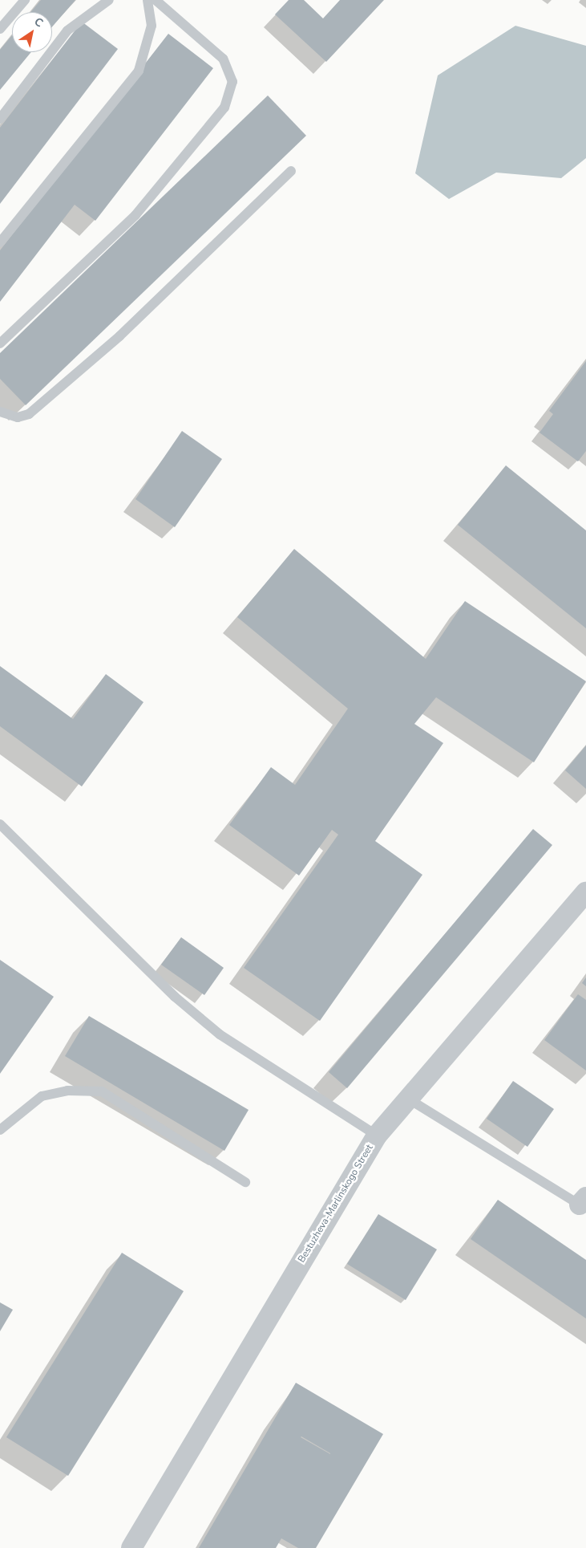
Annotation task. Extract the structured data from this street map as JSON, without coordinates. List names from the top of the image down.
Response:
{
  "streets": {
    "street": ["Bestuzheva-Marlinskogo Street"]
  },
  "north": "top right"
}
